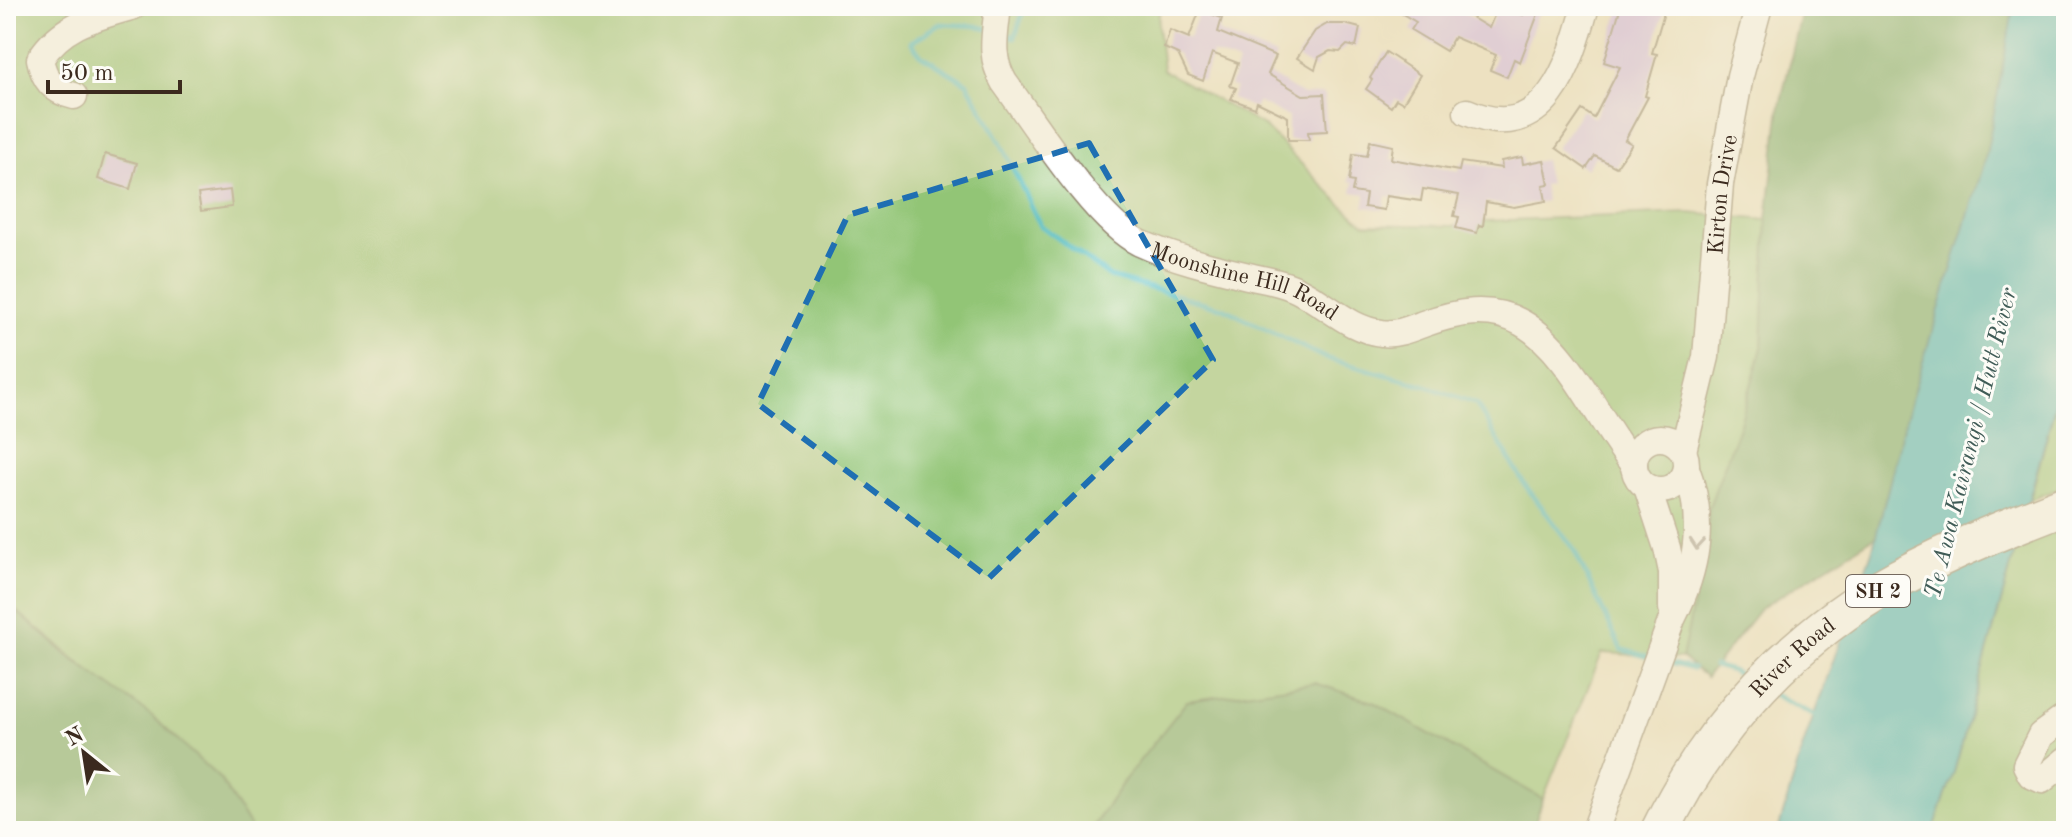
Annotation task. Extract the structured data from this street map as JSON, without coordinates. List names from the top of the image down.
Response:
{
  "streets": {
    "highway": ["SH 2", "River Road"],
    "street": ["Kirton Drive", "Moonshine Hill Road"]
  },
  "crossings": [
    ["Kirton Drive", "Moonshine Hill Road"]
  ],
  "water": ["Te Awa Kairangi / Hutt River"],
  "scale_bar": "50 m",
  "north": "top left"
}
